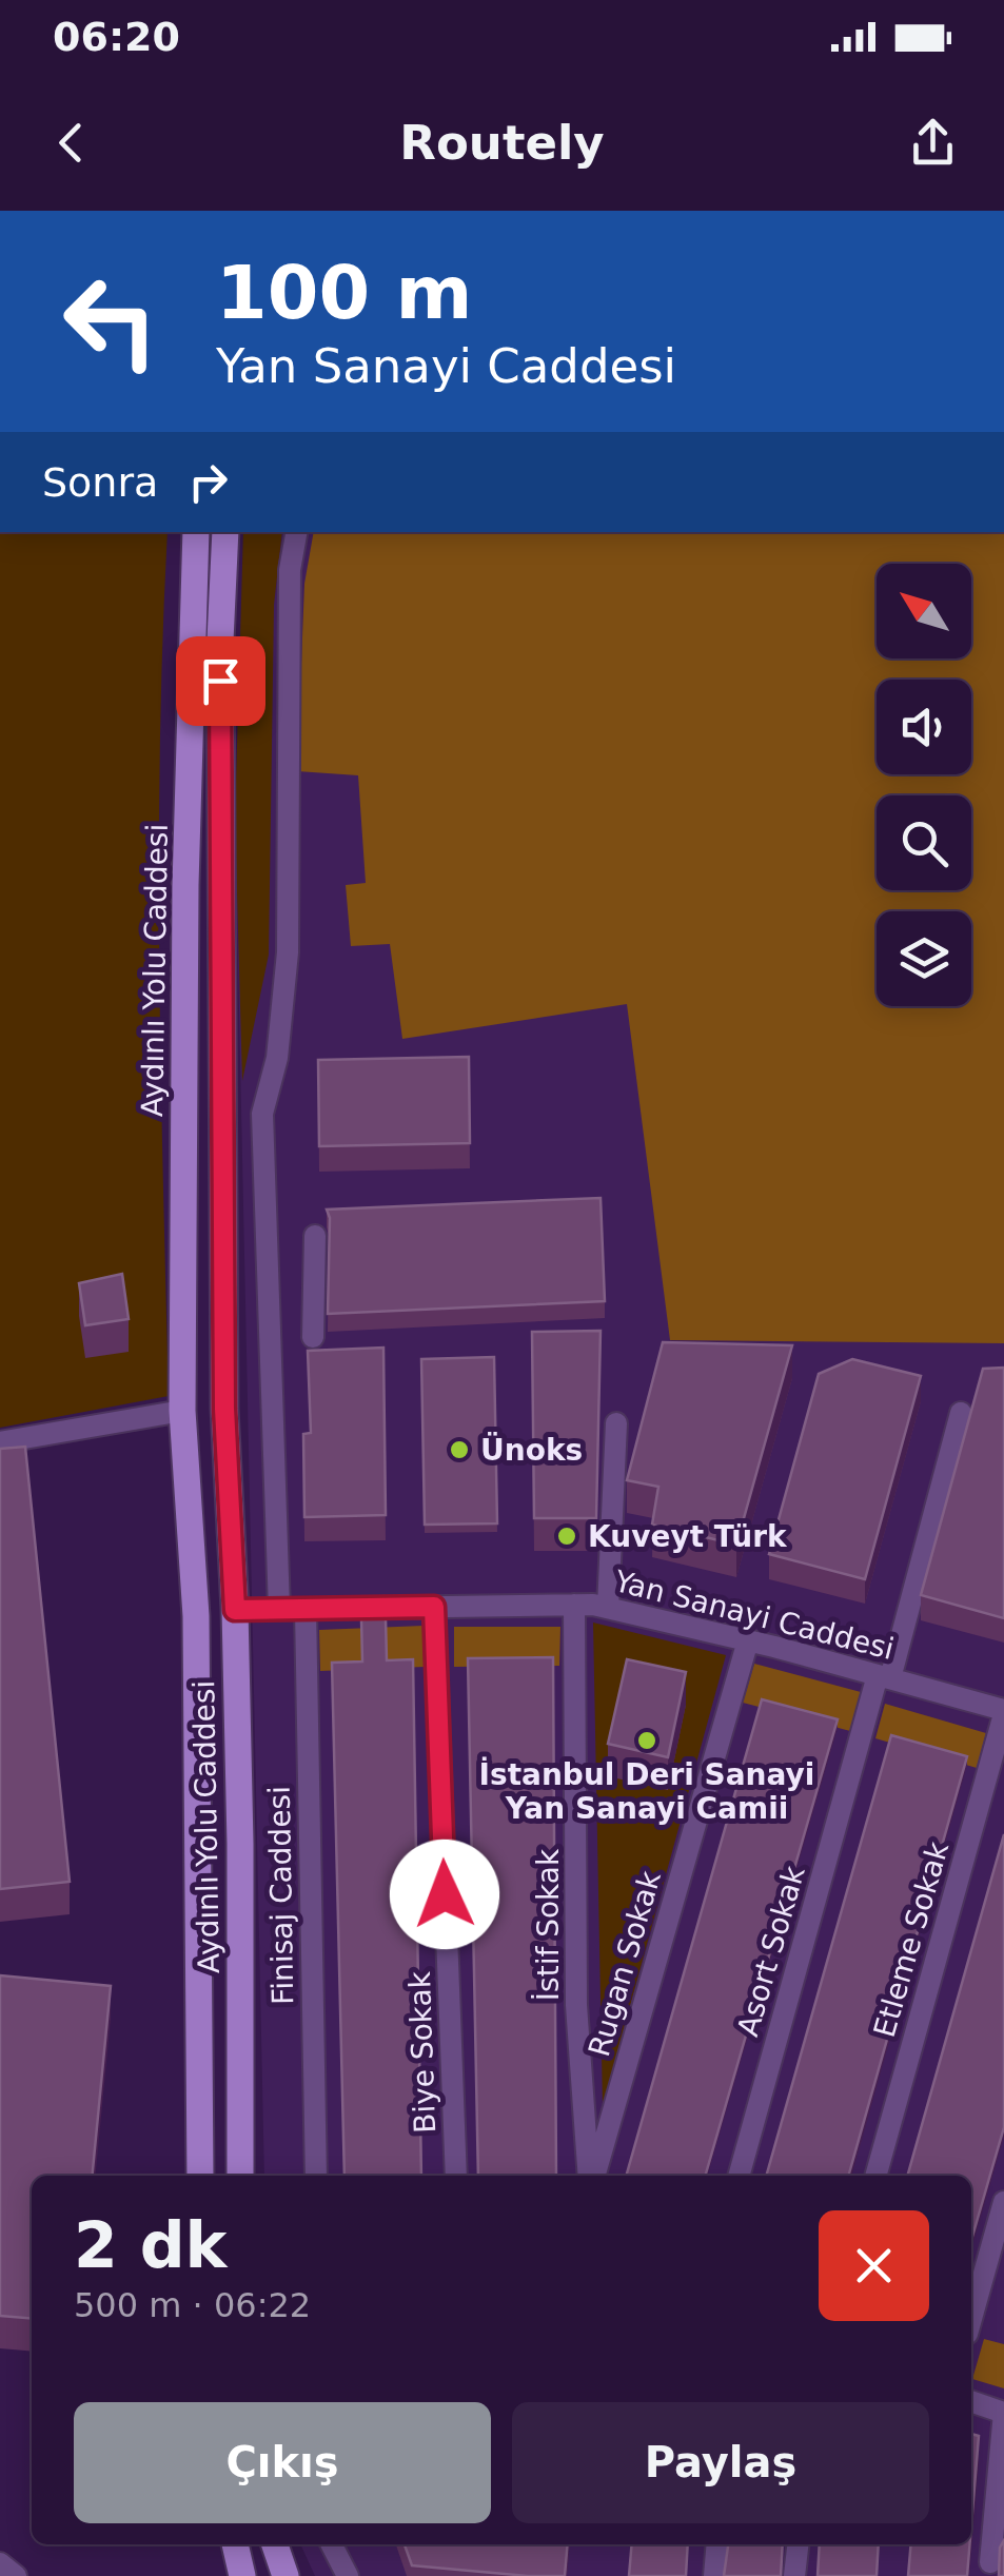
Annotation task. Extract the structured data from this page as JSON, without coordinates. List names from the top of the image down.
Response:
{
  "streets": {
    "main road": ["Aydınlı Yolu Caddesi"],
    "street": [
      "Yan Sanayi Caddesi",
      "Finisaj Caddesi",
      "İstif Sokak",
      "Etleme Sokak",
      "Asort Sokak",
      "Rugan Sokak",
      "Biye Sokak"
    ]
  },
  "crossings": [
    ["Aydınlı Yolu Caddesi", "Yan Sanayi Caddesi"],
    ["Yan Sanayi Caddesi", "Finisaj Caddesi"],
    ["Yan Sanayi Caddesi", "İstif Sokak"],
    ["Yan Sanayi Caddesi", "Etleme Sokak"],
    ["Yan Sanayi Caddesi", "Asort Sokak"],
    ["Yan Sanayi Caddesi", "Rugan Sokak"],
    ["Yan Sanayi Caddesi", "Biye Sokak"]
  ],
  "places": ["Ünoks", "Kuveyt Türk", "İstanbul Deri Sanayi Yan Sanayi Camii"],
  "north": "top left",
  "page": {
    "status": "06:20",
    "header": "Routely",
    "turn": ["100 m", "Yan Sanayi Caddesi"],
    "then": "Sonra",
    "heading": ["2 dk", "500 m · 06:22"],
    "buttons": ["Çıkış", "Paylaş"]
  }
}
